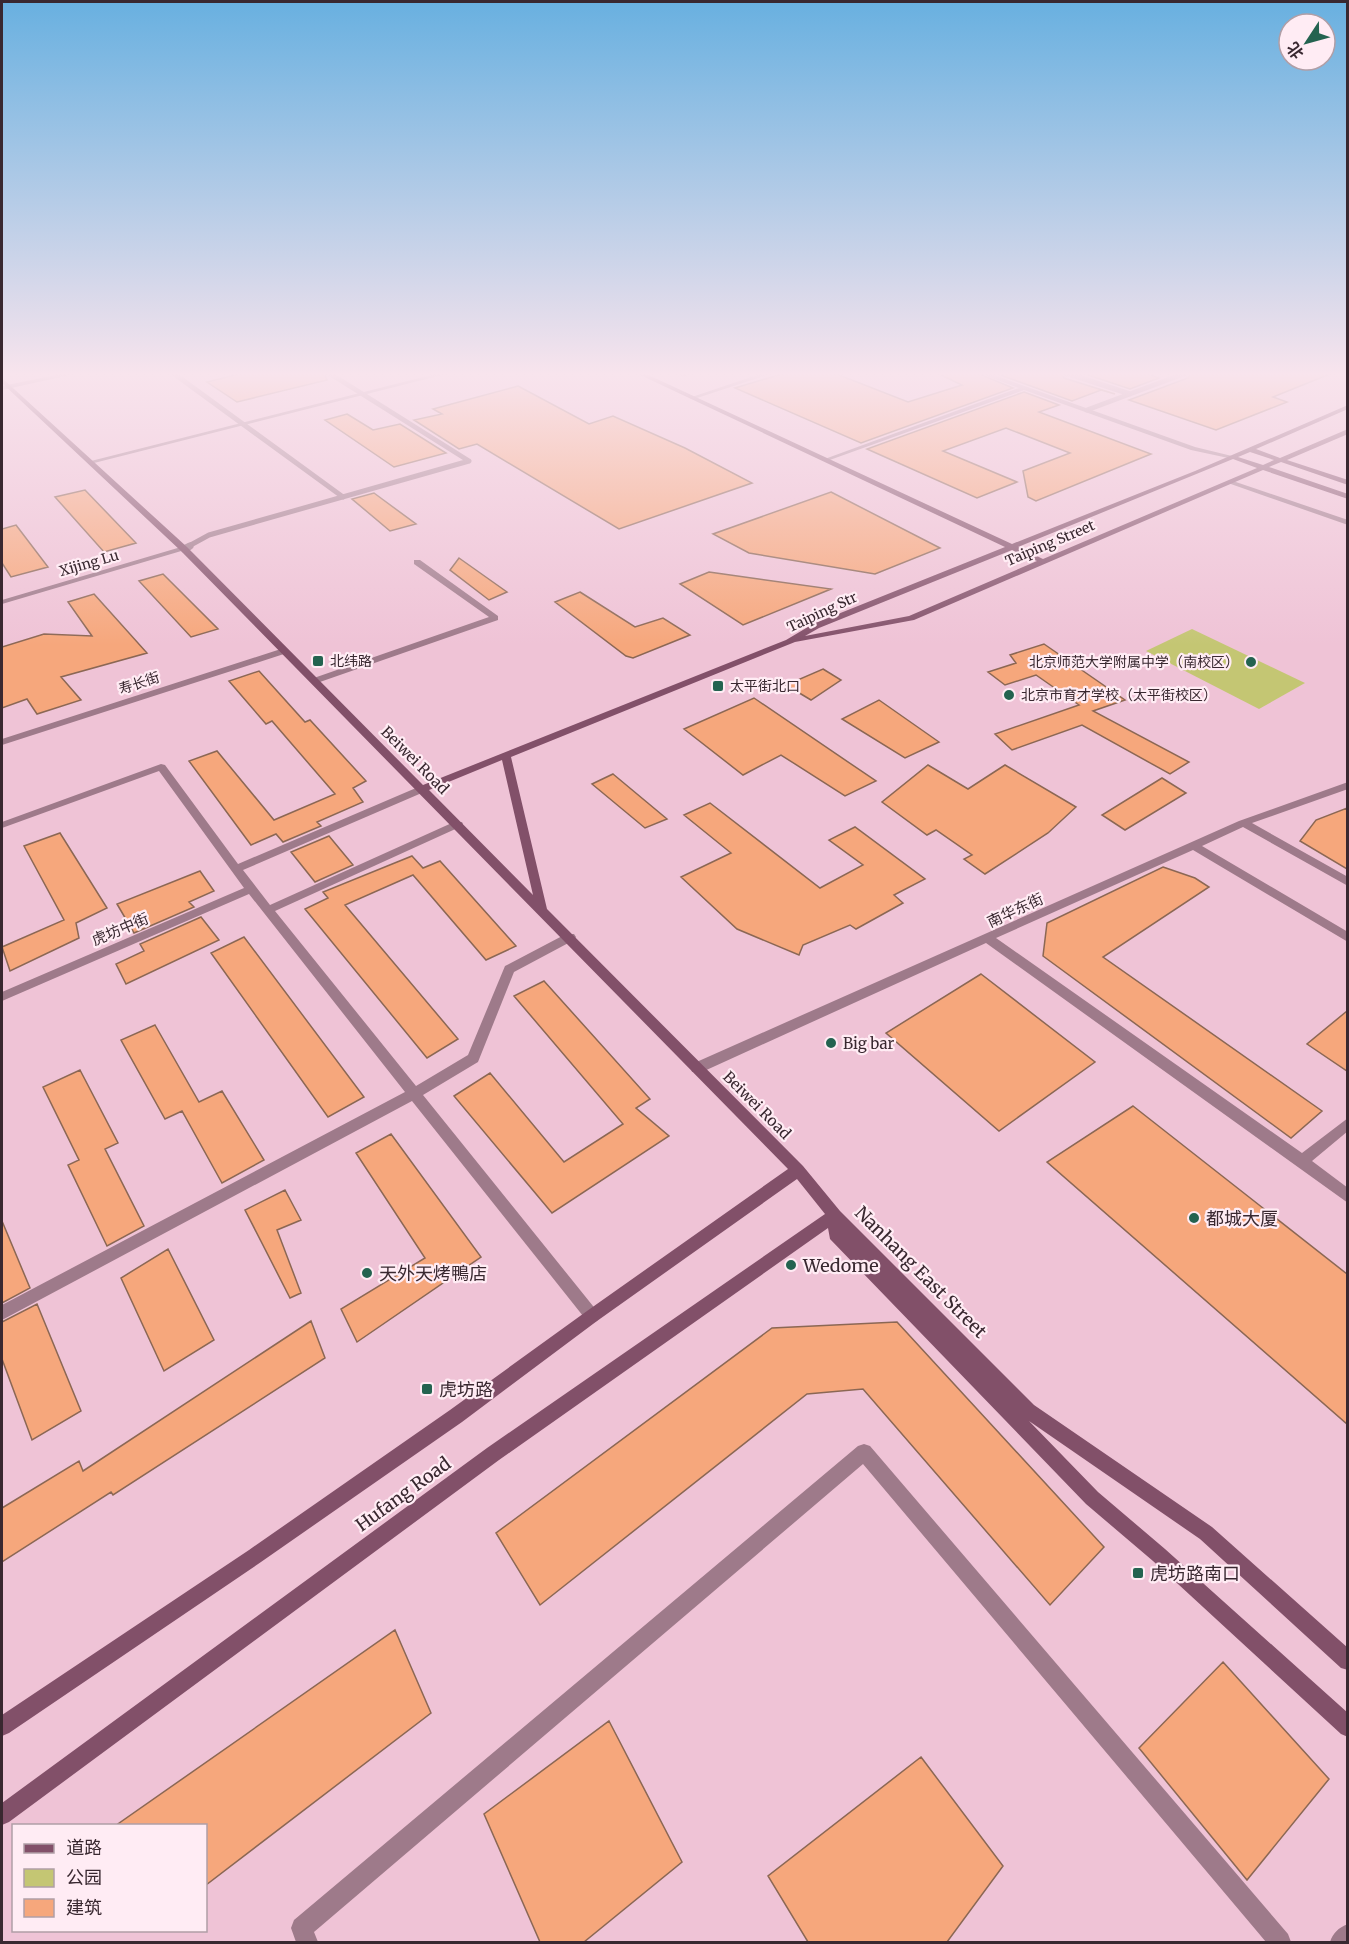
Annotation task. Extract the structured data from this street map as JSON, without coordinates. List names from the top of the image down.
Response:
{
  "streets": {
    "main road": [
      "Taiping Street",
      "Taiping Str",
      "Beiwei Road",
      "Nanhang East Street",
      "Hufang Road"
    ],
    "street": [
      "Xijing Lu",
      "寿长街",
      "南华东街",
      "虎坊中街"
    ]
  },
  "crossings": [
    ["Taiping Street", "Taiping Str"],
    ["Xijing Lu", "Beiwei Road"],
    ["Taiping Str", "Beiwei Road"],
    ["寿长街", "Beiwei Road"],
    ["Beiwei Road", "南华东街"],
    ["Beiwei Road", "Nanhang East Street"],
    ["Beiwei Road", "Hufang Road"],
    ["Nanhang East Street", "Hufang Road"]
  ],
  "places": {
    "transit": [
      "北纬路",
      "太平街北口",
      "虎坊路",
      "虎坊路南口"
    ],
    "other": [
      "北京师范大学附属中学（南校区）",
      "北京市育才学校（太平街校区）",
      "Big bar",
      "都城大厦",
      "Wedome",
      "天外天烤鴨店"
    ]
  },
  "legend": ["道路", "公园", "建筑"],
  "north": "bottom left"
}
